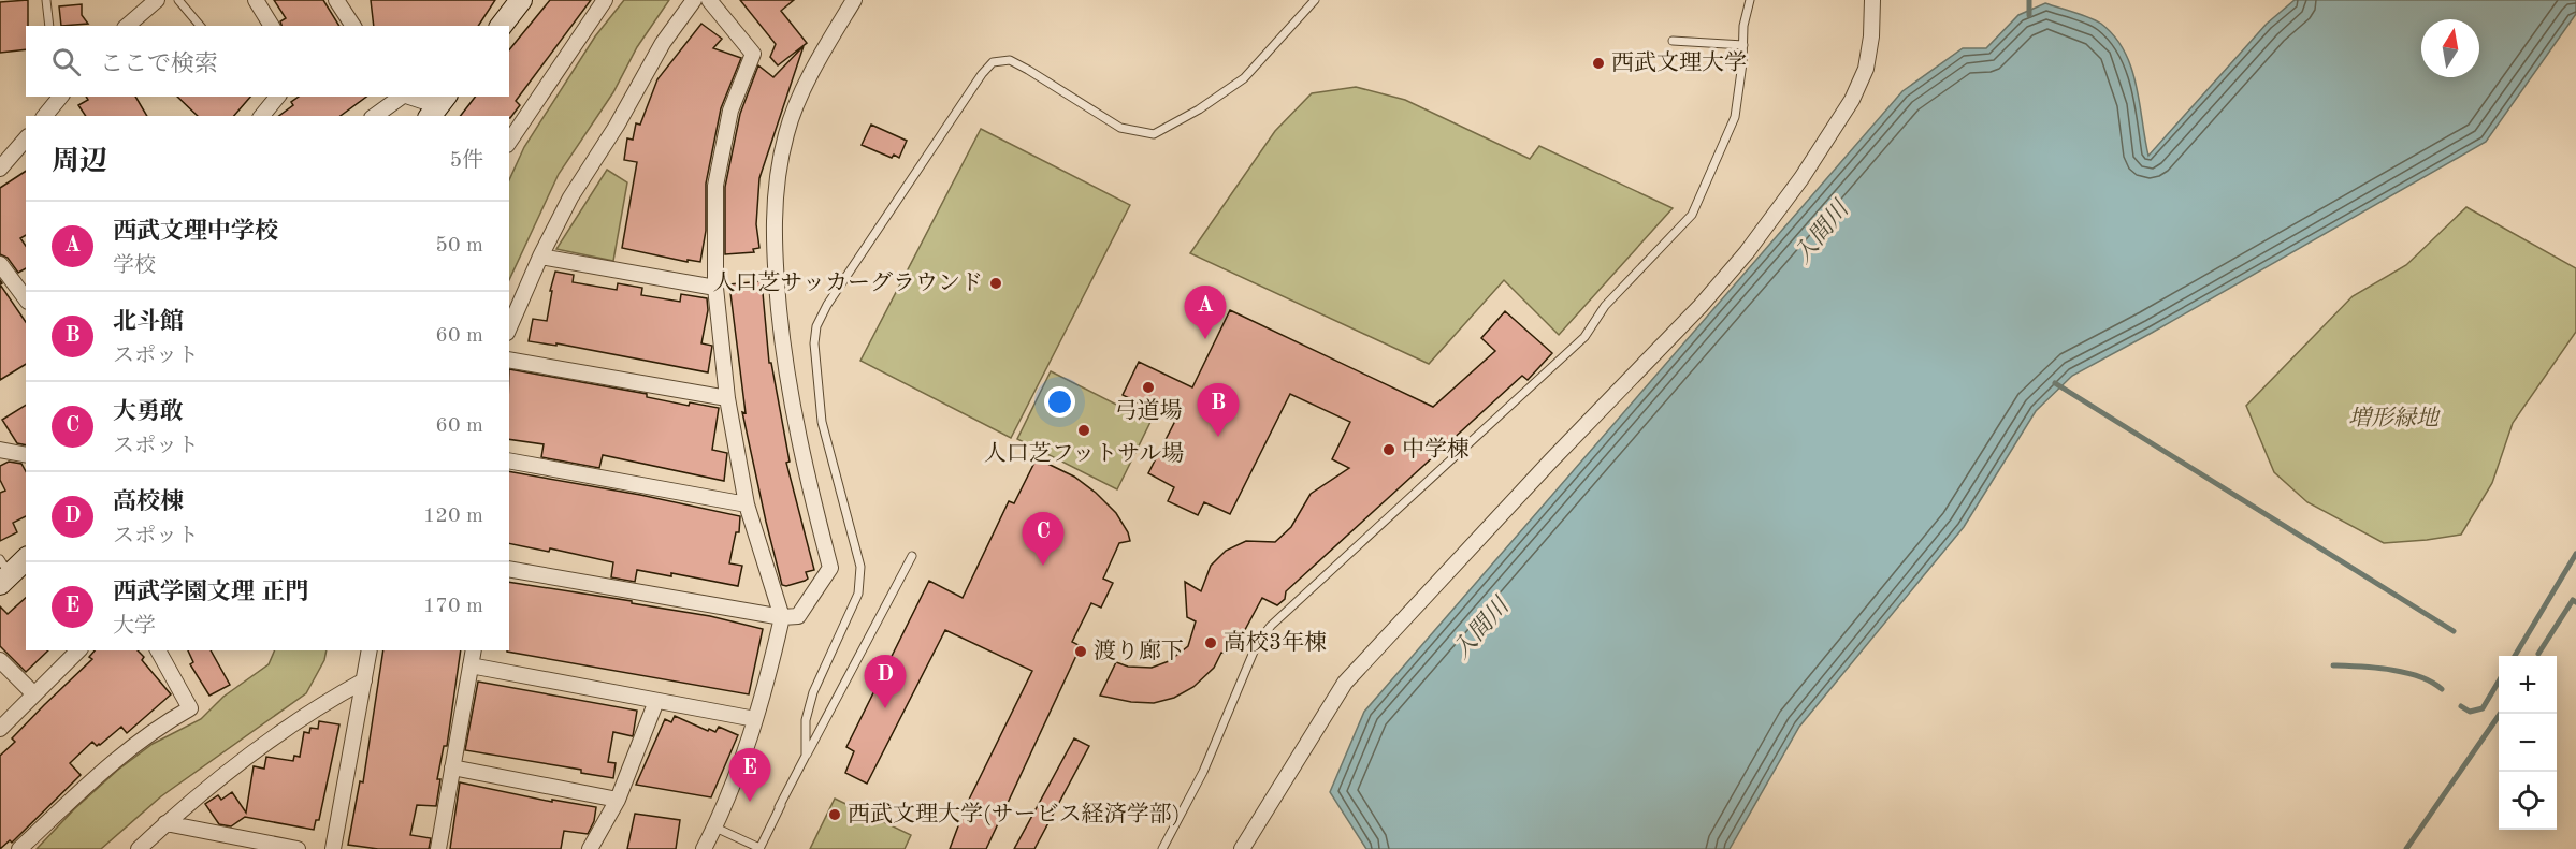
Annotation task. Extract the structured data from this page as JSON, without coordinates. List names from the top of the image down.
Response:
{
  "water": ["入間川"],
  "parks": ["増形緑地"],
  "places": [
    "西武文理大学",
    "人口芝サッカーグラウンド",
    "弓道場",
    "人口芝フットサル場",
    "中学棟",
    "高校3年棟",
    "渡り廊下",
    "西武文理大学(サービス経済学部)"
  ],
  "north": "top",
  "page": {
    "search": "ここで検索",
    "heading": ["周辺", "5件"],
    "list": [
      {
        "mark": "A",
        "name": "西武文理中学校",
        "note": "学校",
        "value": "50 m"
      },
      {
        "mark": "B",
        "name": "北斗館",
        "note": "スポット",
        "value": "60 m"
      },
      {
        "mark": "C",
        "name": "大勇敢",
        "note": "スポット",
        "value": "60 m"
      },
      {
        "mark": "D",
        "name": "高校棟",
        "note": "スポット",
        "value": "120 m"
      },
      {
        "mark": "E",
        "name": "西武学園文理 正門",
        "note": "大学",
        "value": "170 m"
      }
    ],
    "pins": [
      "A",
      "B",
      "C",
      "D",
      "E"
    ],
    "map_buttons": ["+", "−"]
  }
}
